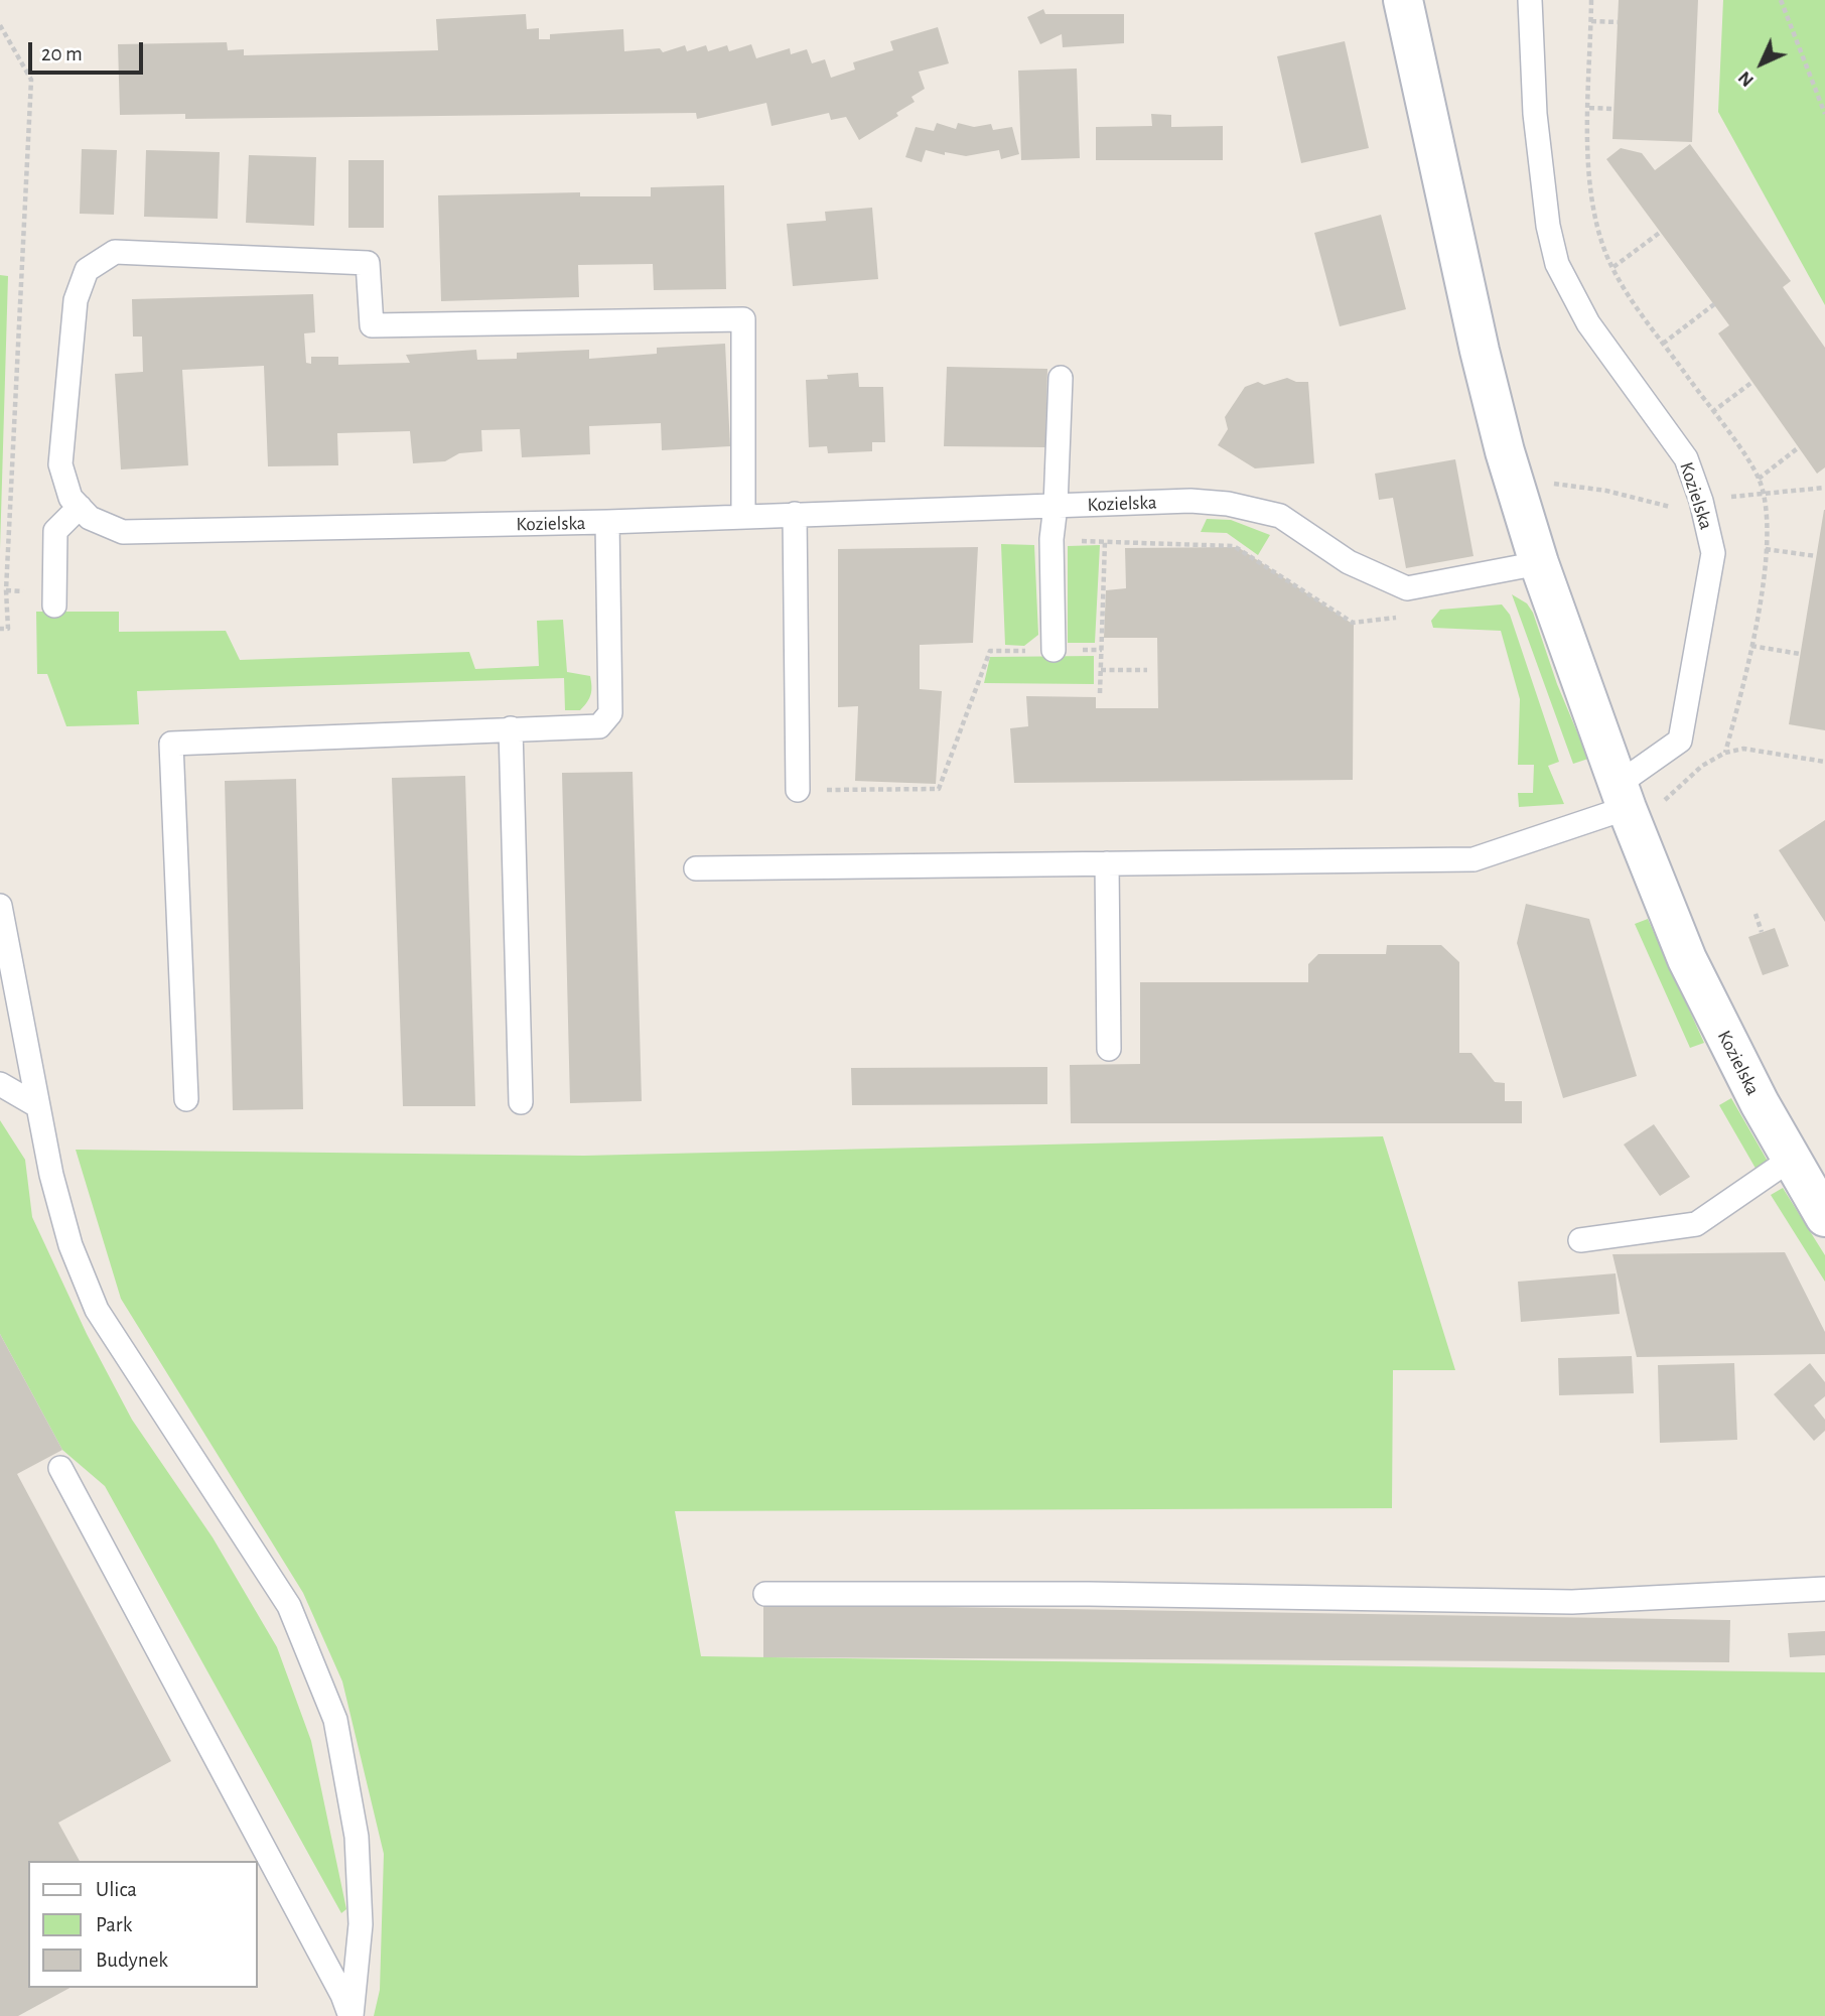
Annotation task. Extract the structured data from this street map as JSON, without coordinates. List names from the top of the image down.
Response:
{
  "streets": {
    "street": ["Kozielska"]
  },
  "legend": ["Ulica", "Park", "Budynek"],
  "scale_bar": "20 m",
  "north": "bottom left"
}
